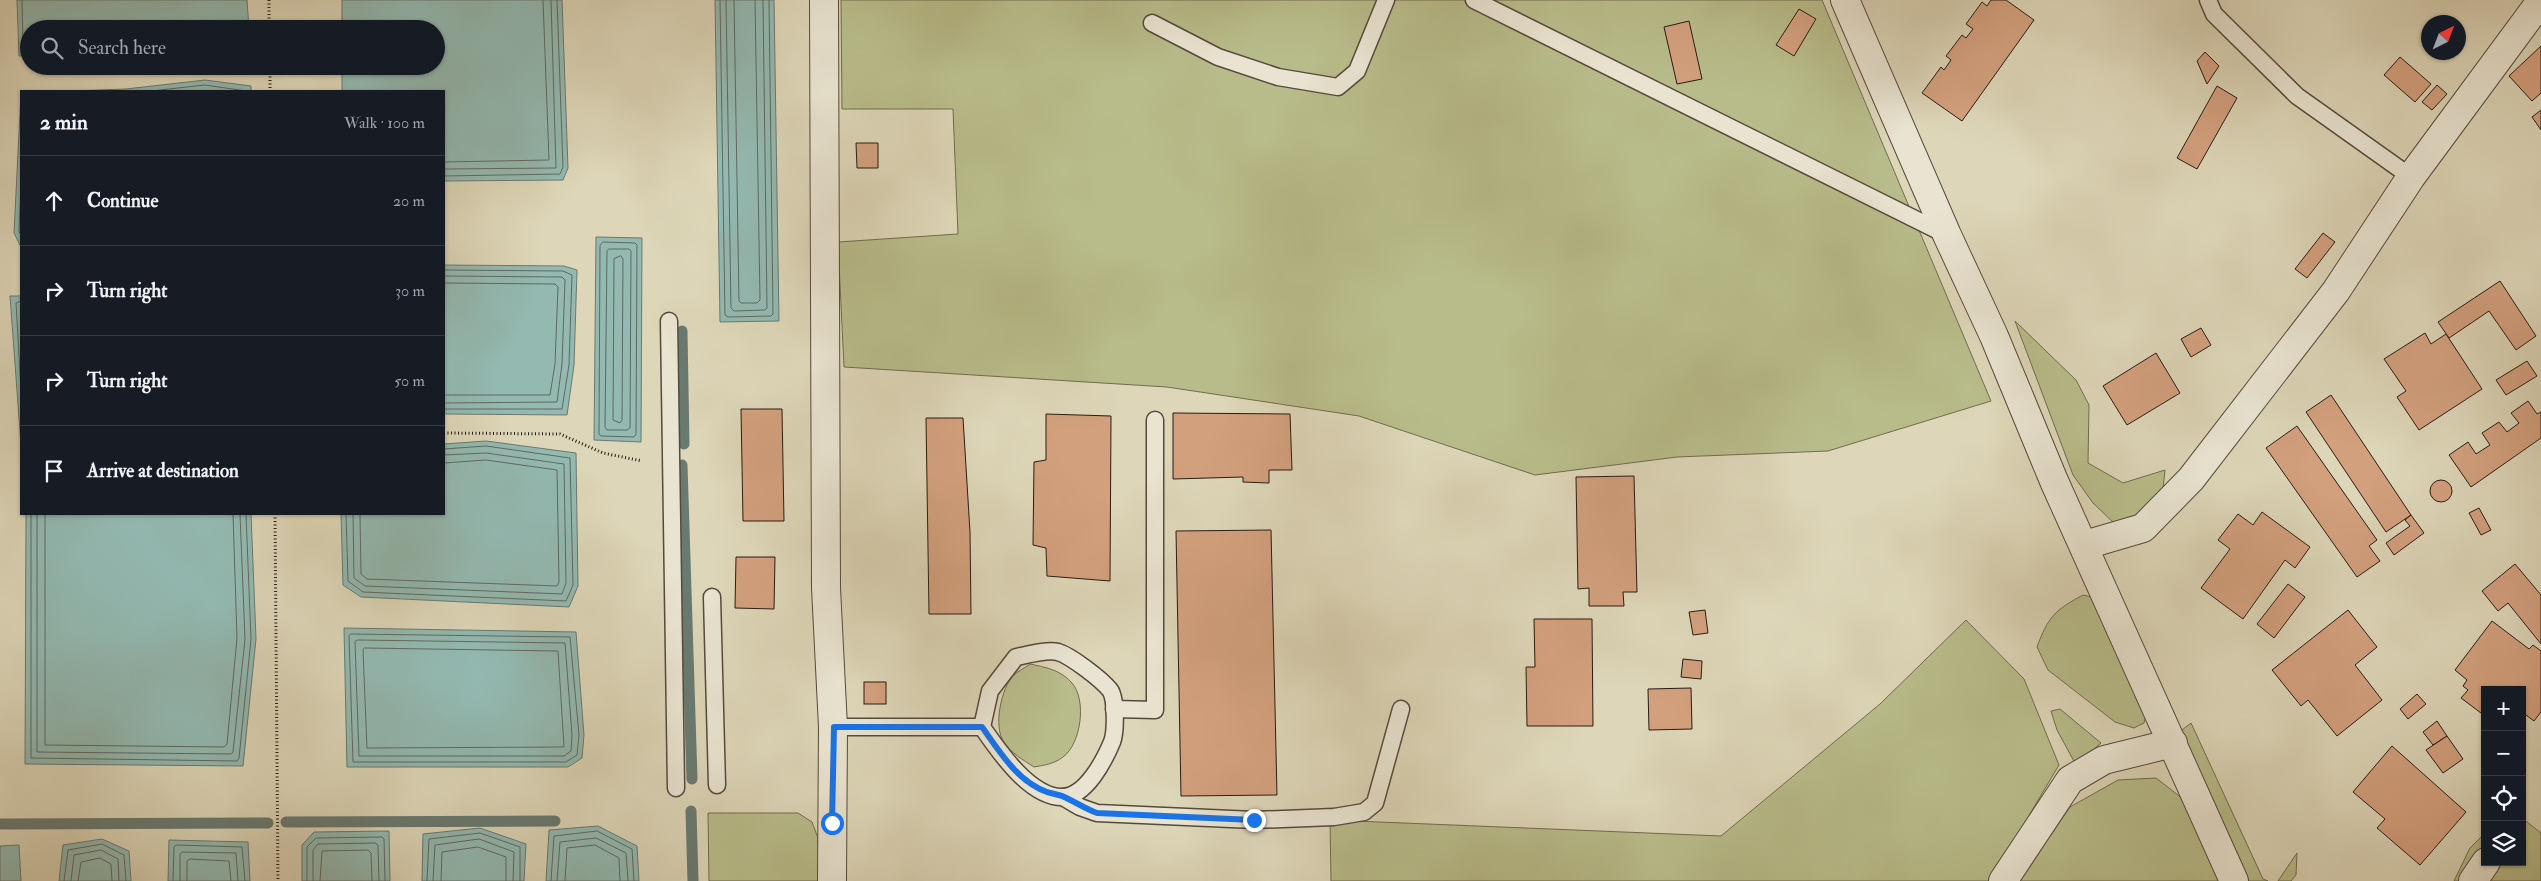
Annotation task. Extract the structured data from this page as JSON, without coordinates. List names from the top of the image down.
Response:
{
  "north": "top right",
  "page": {
    "search": "Search here",
    "heading": ["2 min", "Walk · 100 m"],
    "list": [
      ["Continue", "20 m"],
      ["Turn right", "30 m"],
      ["Turn right", "50 m"],
      "Arrive at destination"
    ],
    "map_buttons": ["+", "−"]
  }
}
